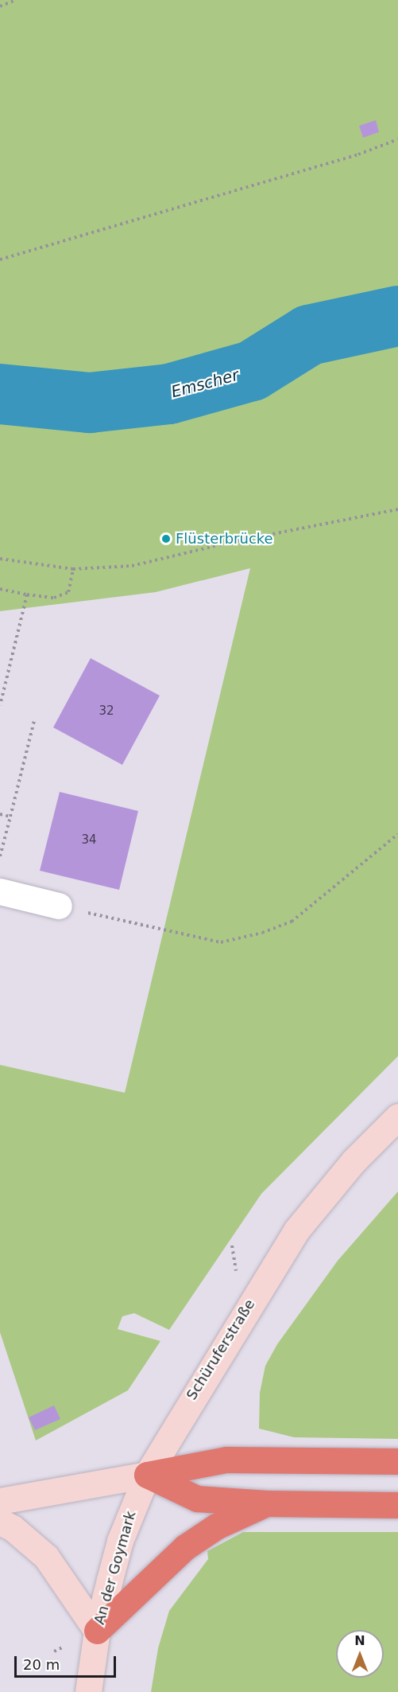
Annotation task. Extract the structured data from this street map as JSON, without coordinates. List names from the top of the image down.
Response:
{
  "streets": {
    "main road": ["Schüruferstraße", "An der Goymark"]
  },
  "crossings": [
    ["Schüruferstraße", "An der Goymark"]
  ],
  "water": ["Emscher"],
  "places": ["Flüsterbrücke"],
  "house_numbers": ["32", "34"],
  "scale_bar": "20 m",
  "north": "top"
}
